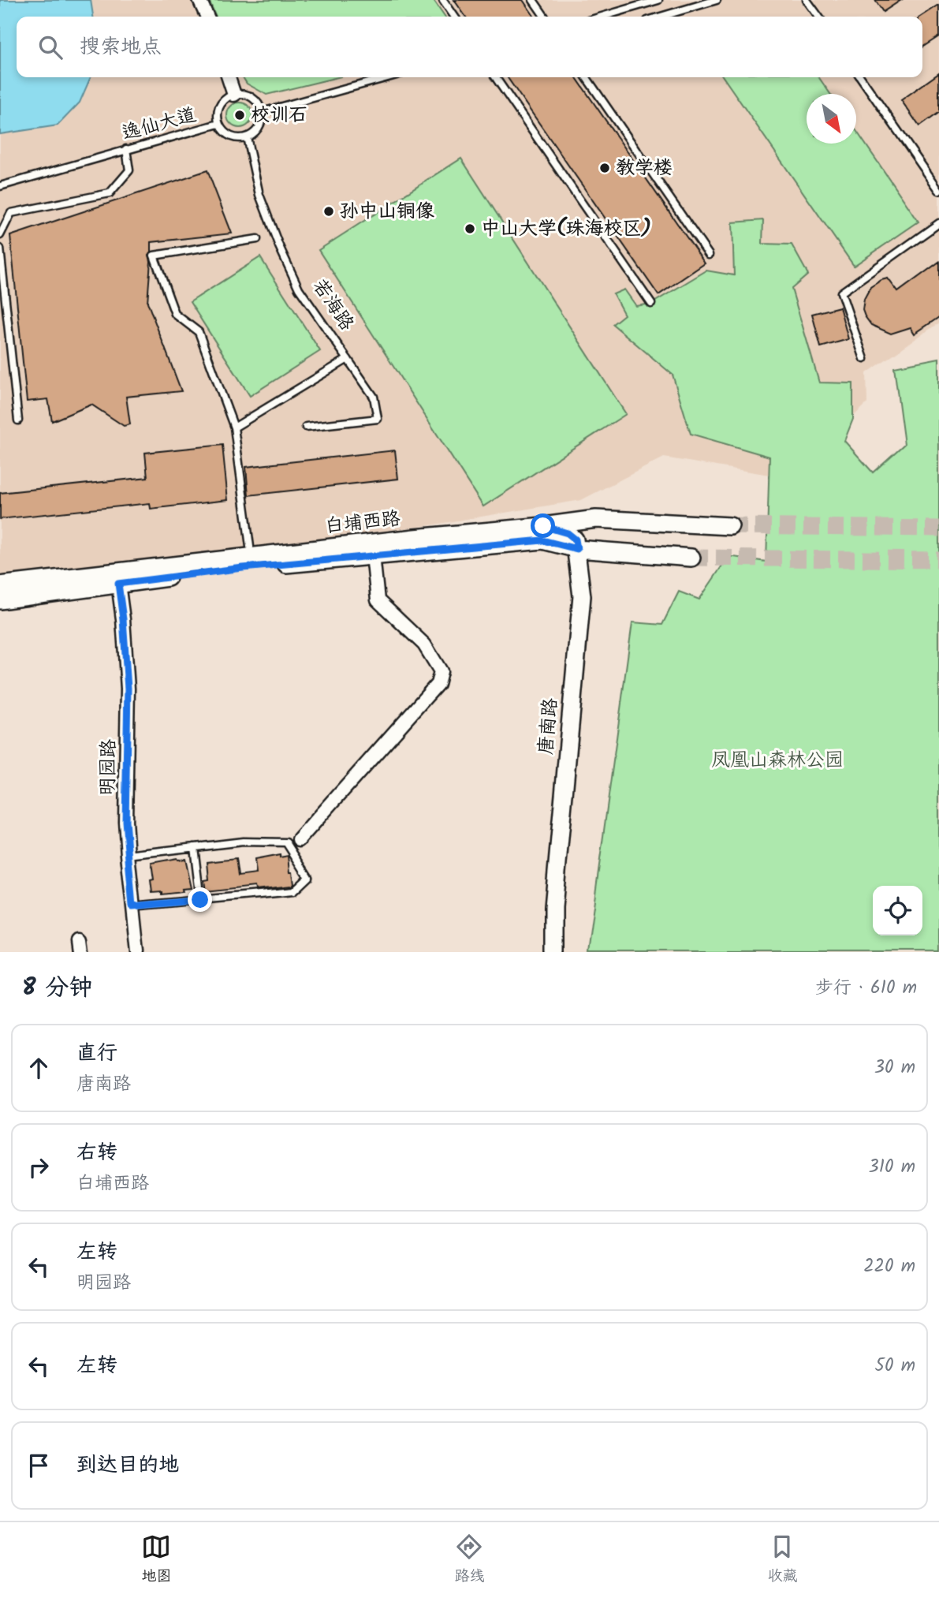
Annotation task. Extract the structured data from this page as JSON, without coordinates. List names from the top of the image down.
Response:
{
  "streets": {
    "main road": ["白埔西路", "唐南路"],
    "street": ["明园路"],
    "lane": ["逸仙大道", "若海路"]
  },
  "crossings": [
    ["逸仙大道", "若海路"],
    ["白埔西路", "唐南路"],
    ["白埔西路", "明园路"]
  ],
  "parks": ["凤凰山森林公园"],
  "places": [
    "校训石",
    "教学楼",
    "孙中山铜像",
    "中山大学(珠海校区)"
  ],
  "north": "bottom right",
  "page": {
    "search": "搜索地点",
    "heading": ["8 分钟", "步行 · 610 m"],
    "list": [
      ["直行", "唐南路", "30 m"],
      ["右转", "白埔西路", "310 m"],
      ["左转", "明园路", "220 m"],
      ["左转", "50 m"],
      "到达目的地"
    ],
    "nav": ["地图", "路线", "收藏"]
  }
}
